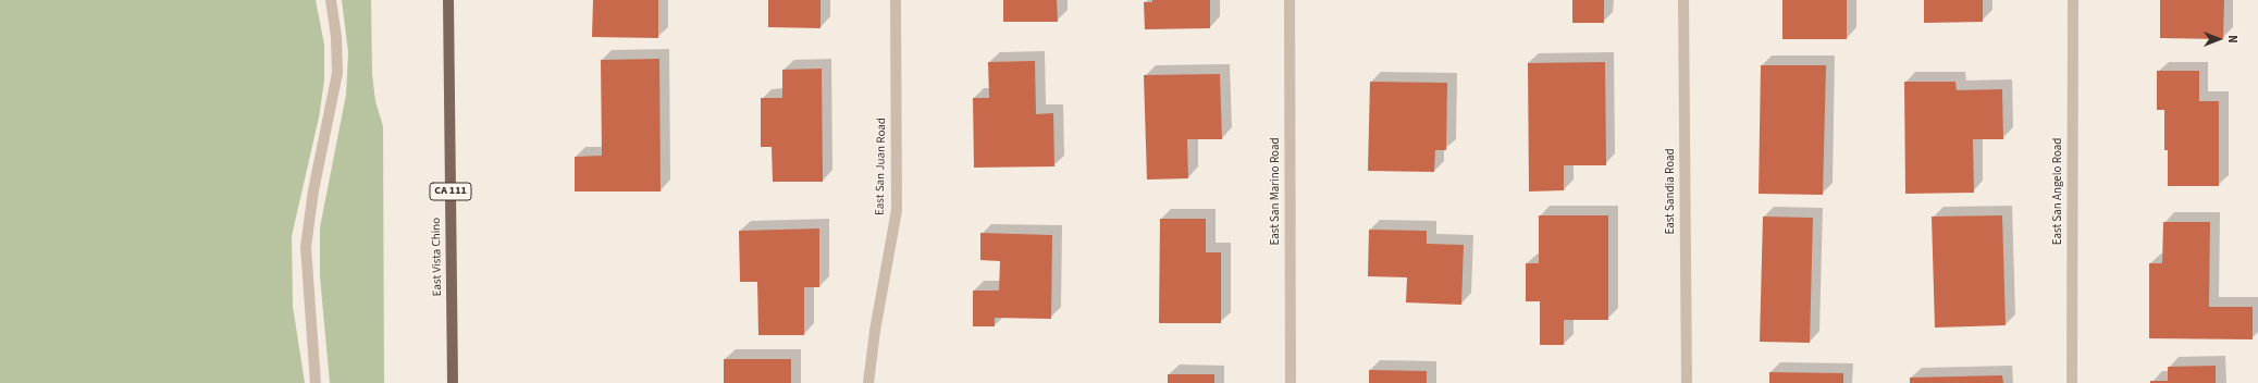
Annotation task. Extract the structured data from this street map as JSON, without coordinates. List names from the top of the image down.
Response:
{
  "streets": {
    "main road": ["CA 111", "East Vista Chino"],
    "street": [
      "East San Juan Road",
      "East San Marino Road",
      "East Sandia Road",
      "East San Angelo Road"
    ]
  },
  "north": "right"
}
